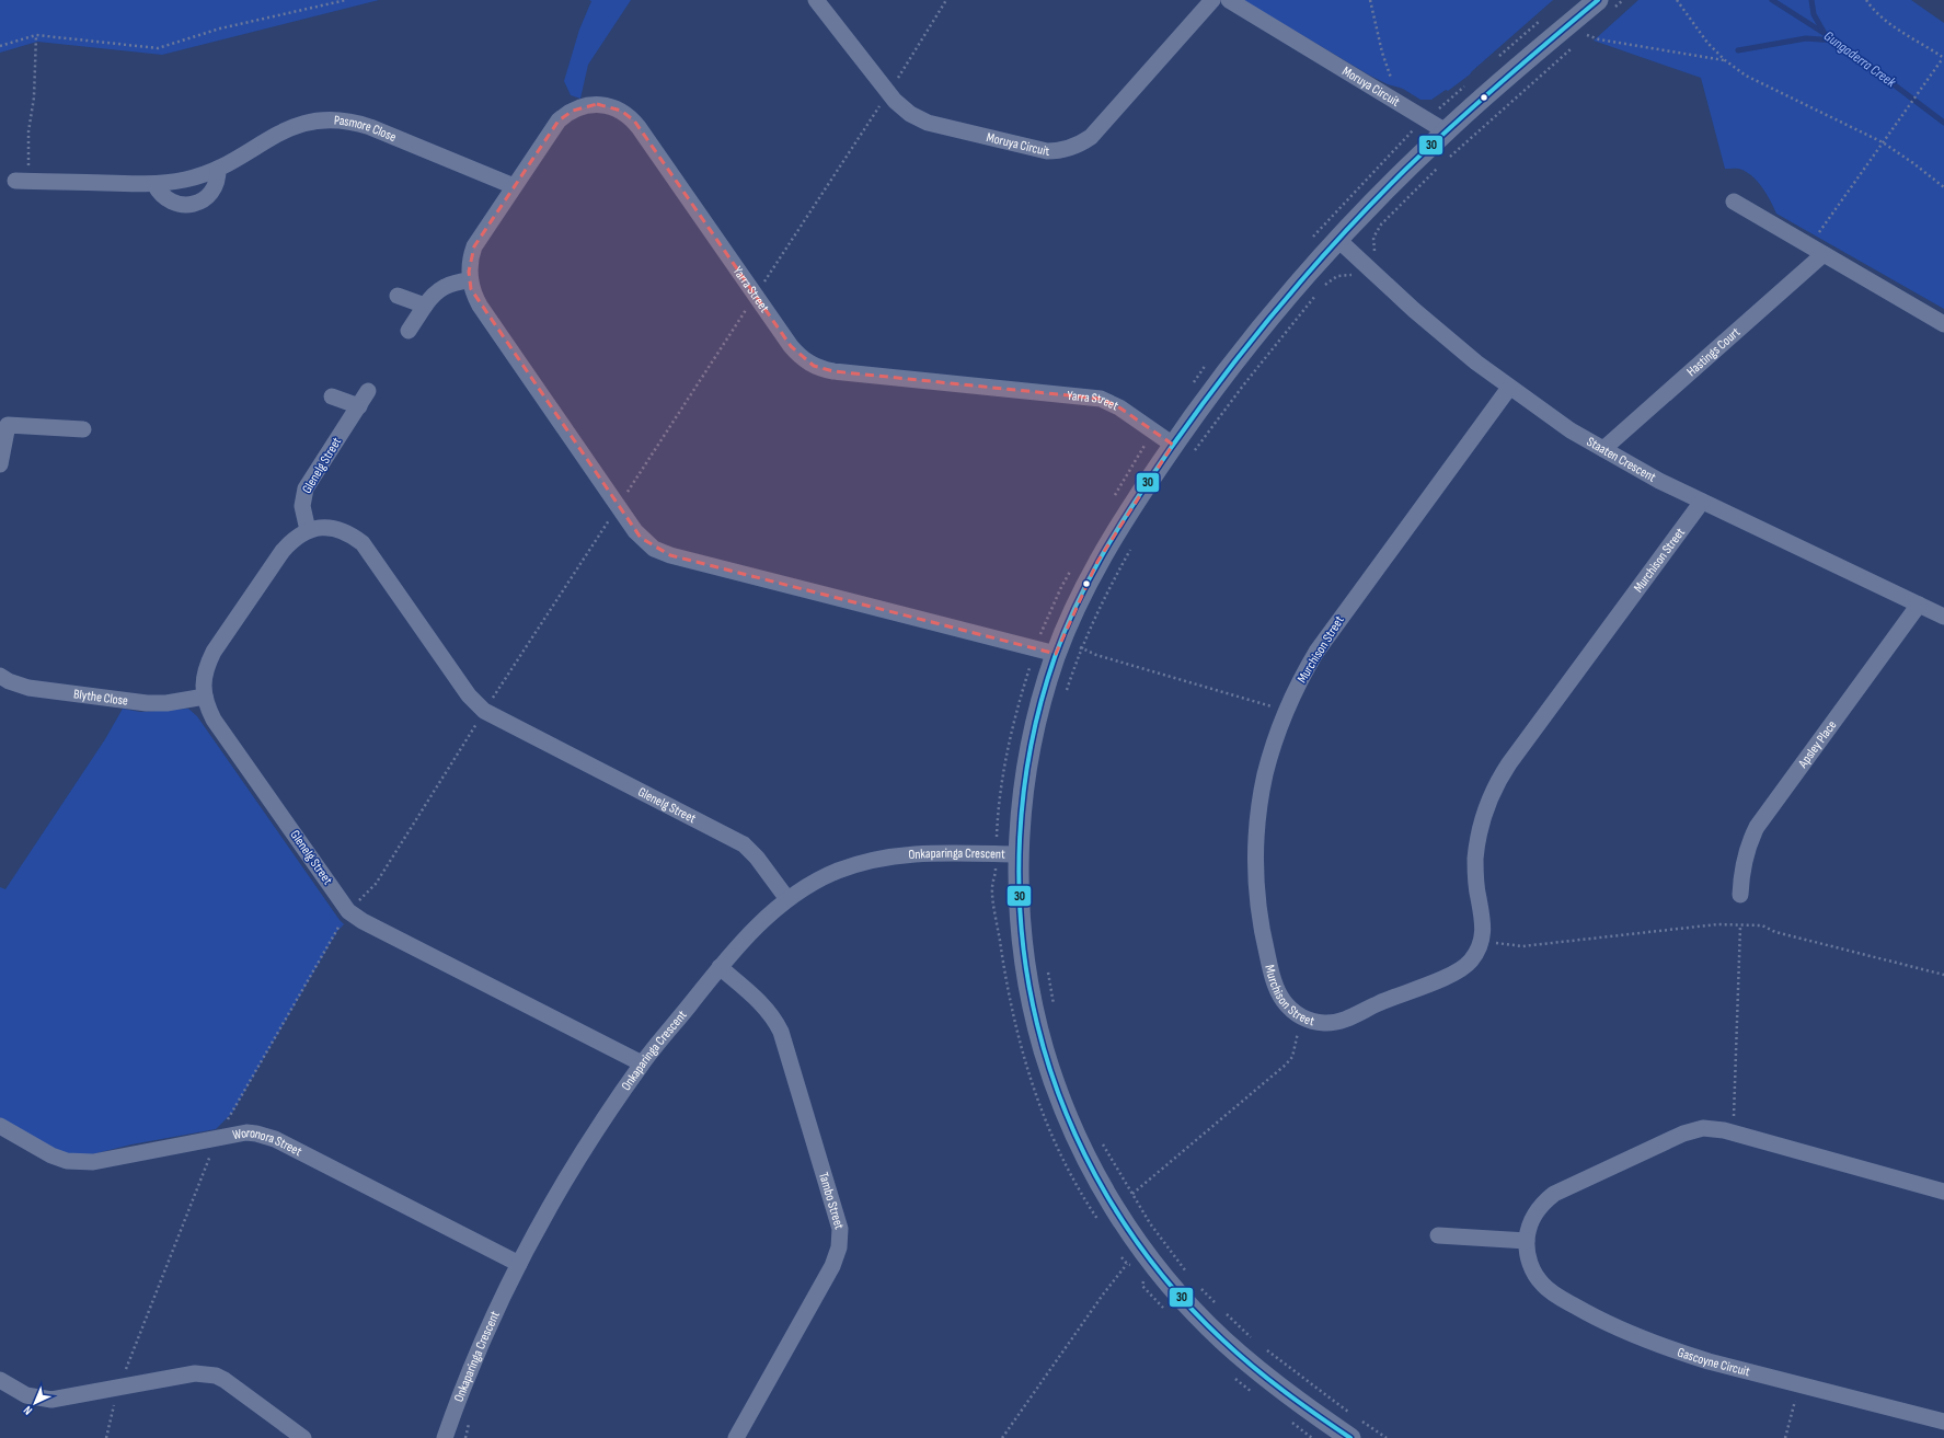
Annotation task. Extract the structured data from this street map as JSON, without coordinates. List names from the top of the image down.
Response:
{
  "streets": {
    "street": [
      "Moruya Circuit",
      "Pasmore Close",
      "Yarra Street",
      "Hastings Court",
      "Staaten Crescent",
      "Glenelg Street",
      "Murchison Street",
      "Blythe Close",
      "Apsley Place",
      "Onkaparinga Crescent",
      "Woronora Street",
      "Tambo Street",
      "Gascoyne Circuit"
    ]
  },
  "crossings": [
    ["Pasmore Close", "Yarra Street"],
    ["Hastings Court", "Staaten Crescent"],
    ["Staaten Crescent", "Murchison Street"],
    ["Staaten Crescent", "Apsley Place"],
    ["Glenelg Street", "Blythe Close"],
    ["Glenelg Street", "Onkaparinga Crescent"],
    ["Onkaparinga Crescent", "Woronora Street"],
    ["Onkaparinga Crescent", "Tambo Street"]
  ],
  "water": ["Gungaderra Creek"],
  "lines": ["transit line 30"],
  "north": "bottom left"
}
